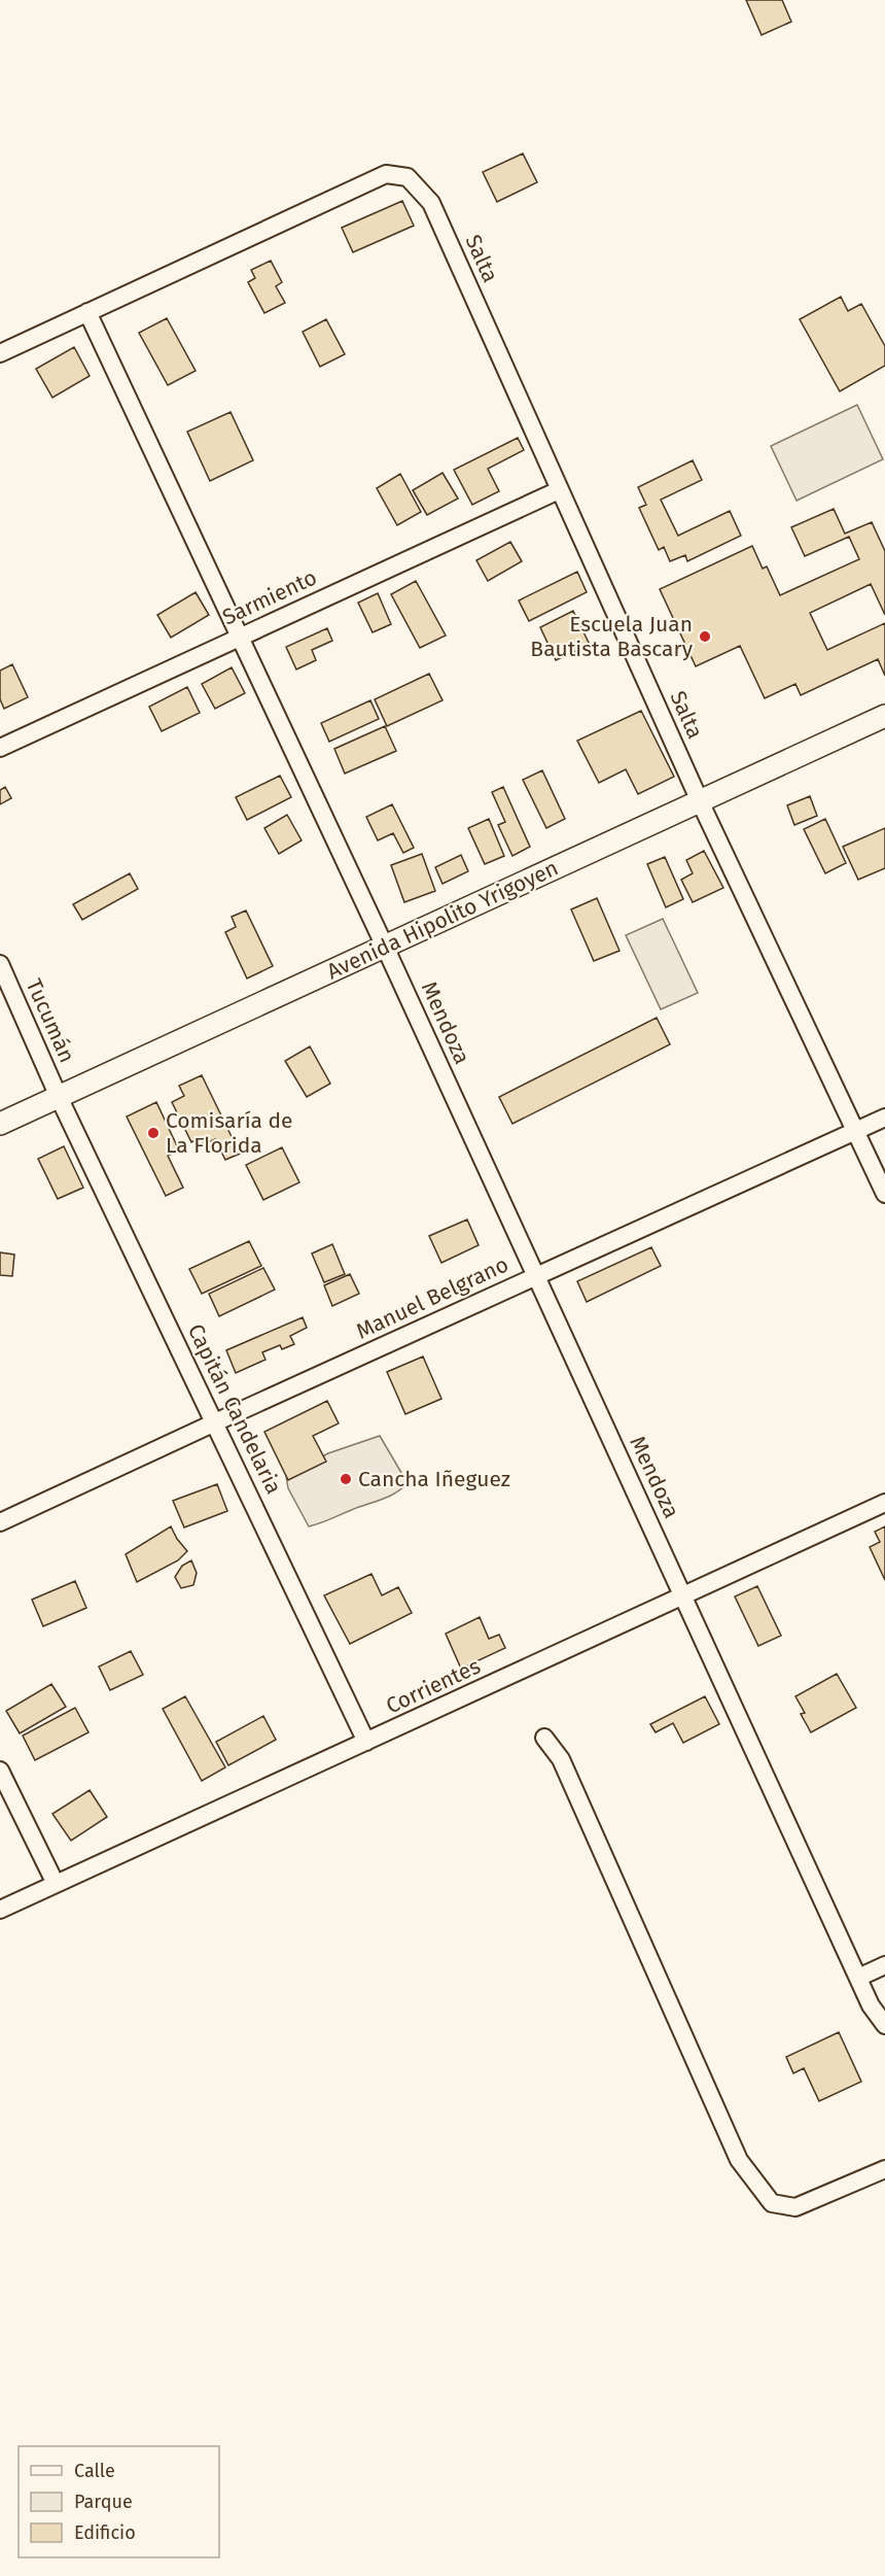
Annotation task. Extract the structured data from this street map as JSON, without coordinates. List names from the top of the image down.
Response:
{
  "streets": {
    "street": [
      "Salta",
      "Sarmiento",
      "Avenida Hipolito Yrigoyen",
      "Tucumán",
      "Mendoza",
      "Manuel Belgrano",
      "Capitán Candelaria",
      "Corrientes"
    ]
  },
  "crossings": [
    ["Salta", "Sarmiento"],
    ["Salta", "Avenida Hipolito Yrigoyen"],
    ["Salta", "Mendoza"],
    ["Salta", "Manuel Belgrano"],
    ["Sarmiento", "Mendoza"],
    ["Avenida Hipolito Yrigoyen", "Tucumán"],
    ["Avenida Hipolito Yrigoyen", "Mendoza"],
    ["Avenida Hipolito Yrigoyen", "Capitán Candelaria"],
    ["Tucumán", "Capitán Candelaria"],
    ["Mendoza", "Manuel Belgrano"],
    ["Mendoza", "Corrientes"],
    ["Manuel Belgrano", "Capitán Candelaria"],
    ["Capitán Candelaria", "Corrientes"]
  ],
  "places": ["Escuela Juan Bautista Bascary", "Comisaría de La Florida", "Cancha Iñeguez"],
  "legend": ["Calle", "Parque", "Edificio"]
}
